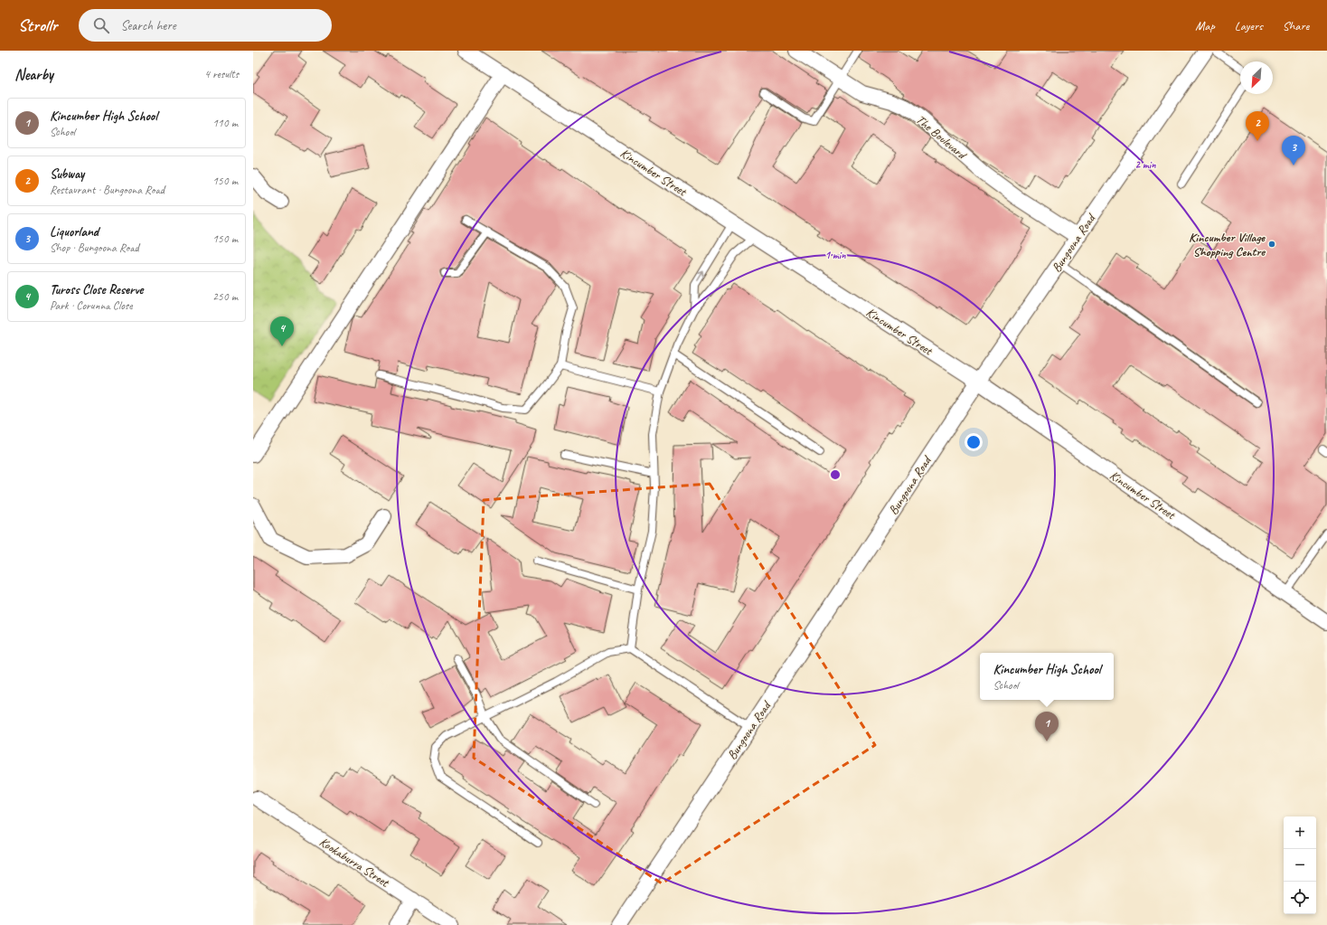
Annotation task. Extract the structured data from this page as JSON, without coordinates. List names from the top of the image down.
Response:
{
  "streets": {
    "street": [
      "The Boulevard",
      "Kincumber Street",
      "Bungoona Road",
      "Kookaburra Street"
    ]
  },
  "crossings": [
    ["The Boulevard", "Bungoona Road"],
    ["Kincumber Street", "Bungoona Road"]
  ],
  "places": ["Kincumber Village Shopping Centre"],
  "north": "bottom left",
  "page": {
    "header": "Strollr",
    "search": "Search here",
    "nav": ["Map", "Layers", "Share"],
    "heading": ["Nearby", "4 results"],
    "list": [
      {
        "mark": "1",
        "name": "Kincumber High School",
        "note": "School",
        "value": "110 m"
      },
      {
        "mark": "2",
        "name": "Subway",
        "note": "Restaurant · Bungoona Road",
        "value": "150 m"
      },
      {
        "mark": "3",
        "name": "Liquorland",
        "note": "Shop · Bungoona Road",
        "value": "150 m"
      },
      {
        "mark": "4",
        "name": "Tuross Close Reserve",
        "note": "Park · Corunna Close",
        "value": "250 m"
      }
    ],
    "pins": [
      "2",
      "3",
      "4",
      "1"
    ],
    "popup": ["Kincumber High School", "School"],
    "map_buttons": ["+", "−"]
  },
  "rings": ["2 min", "1 min"]
}
